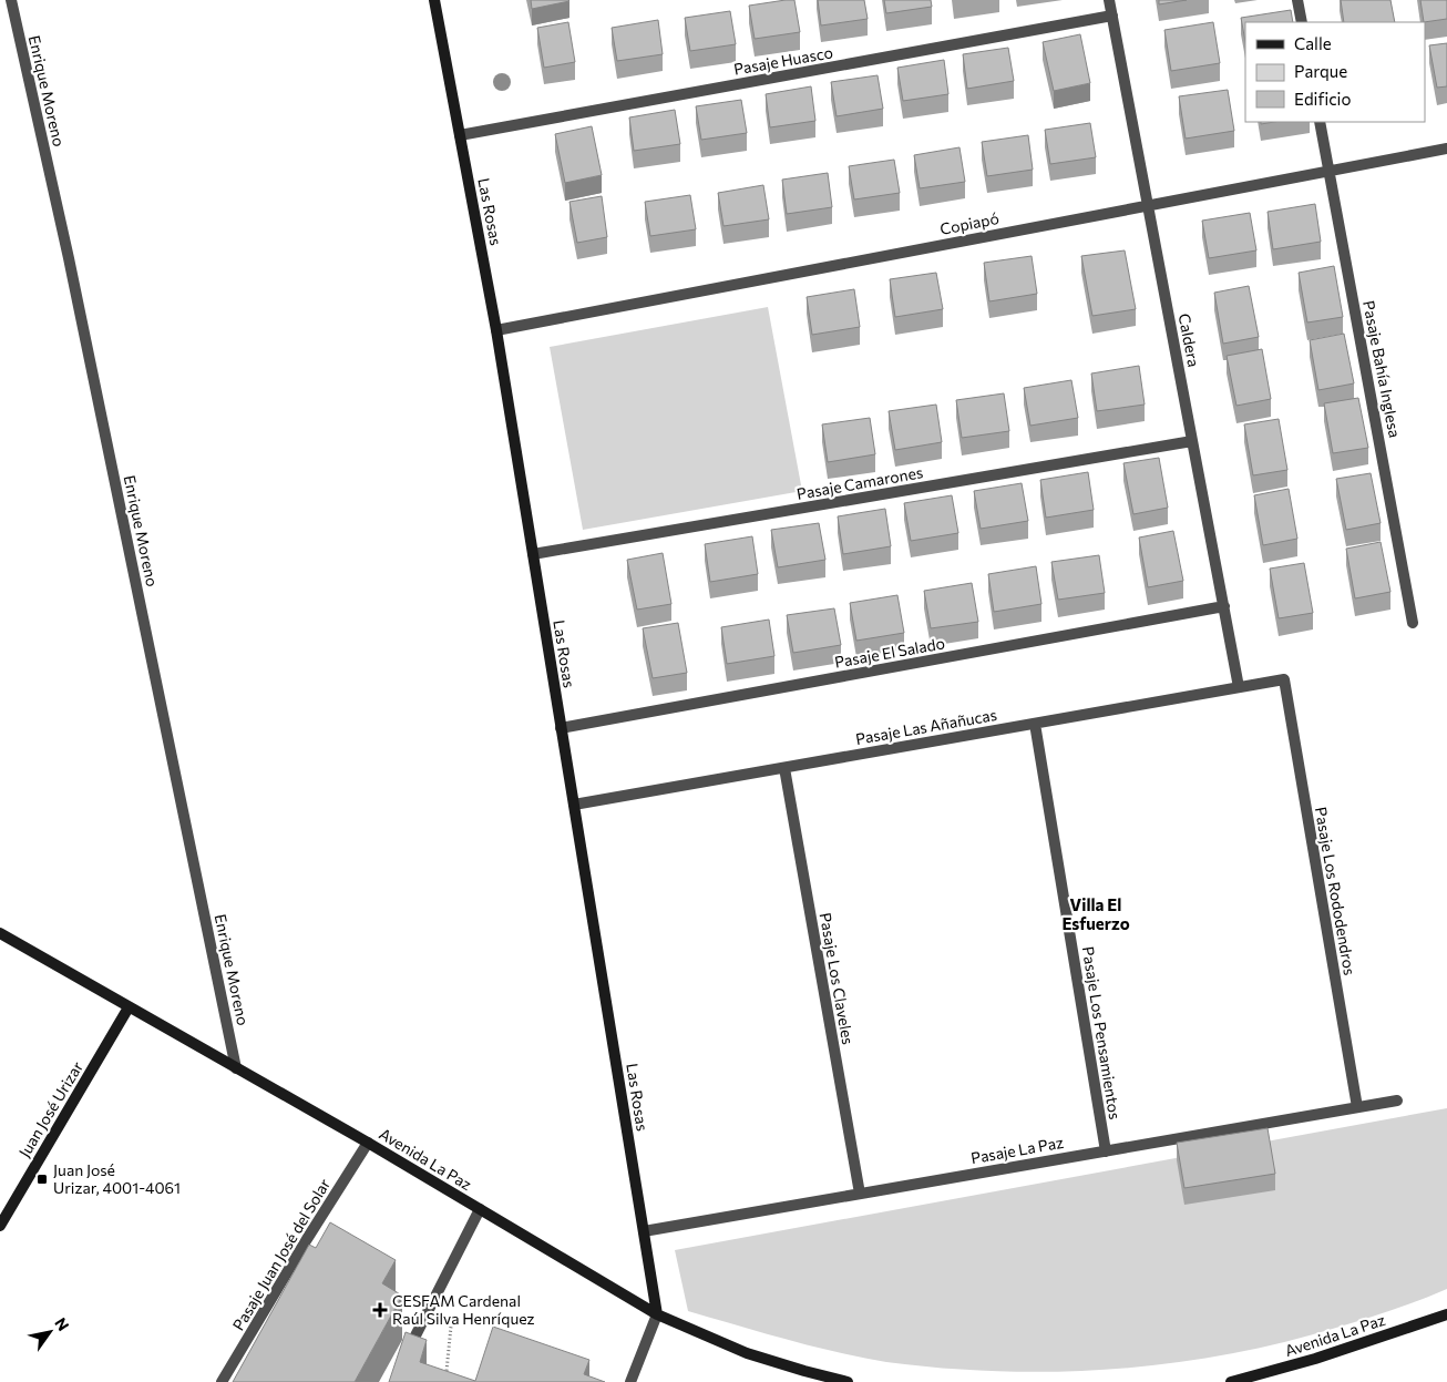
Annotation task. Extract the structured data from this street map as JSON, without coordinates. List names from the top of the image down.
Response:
{
  "streets": {
    "street": [
      "Pasaje Huasco",
      "Enrique Moreno",
      "Las Rosas",
      "Copiapó",
      "Caldera",
      "Pasaje Bahía Inglesa",
      "Pasaje Camarones",
      "Pasaje El Salado",
      "Pasaje Las Añañucas",
      "Pasaje Los Rododendros",
      "Pasaje Los Claveles",
      "Pasaje Los Pensamientos",
      "Juan José Urizar",
      "Pasaje La Paz",
      "Avenida La Paz",
      "Pasaje Juan José del Solar"
    ]
  },
  "crossings": [
    ["Pasaje Huasco", "Las Rosas"],
    ["Pasaje Huasco", "Caldera"],
    ["Enrique Moreno", "Avenida La Paz"],
    ["Las Rosas", "Copiapó"],
    ["Las Rosas", "Pasaje Camarones"],
    ["Las Rosas", "Pasaje El Salado"],
    ["Las Rosas", "Pasaje Las Añañucas"],
    ["Las Rosas", "Pasaje La Paz"],
    ["Las Rosas", "Avenida La Paz"],
    ["Copiapó", "Caldera"],
    ["Copiapó", "Pasaje Bahía Inglesa"],
    ["Caldera", "Pasaje Camarones"],
    ["Caldera", "Pasaje El Salado"],
    ["Caldera", "Pasaje Las Añañucas"],
    ["Pasaje Las Añañucas", "Pasaje Los Rododendros"],
    ["Pasaje Las Añañucas", "Pasaje Los Claveles"],
    ["Pasaje Las Añañucas", "Pasaje Los Pensamientos"],
    ["Pasaje Los Rododendros", "Pasaje La Paz"],
    ["Pasaje Los Claveles", "Pasaje La Paz"],
    ["Pasaje Los Pensamientos", "Pasaje La Paz"],
    ["Juan José Urizar", "Avenida La Paz"],
    ["Avenida La Paz", "Pasaje Juan José del Solar"]
  ],
  "districts": ["Villa El Esfuerzo"],
  "places": {
    "transit": ["Juan José Urizar, 4001-4061"],
    "health": ["CESFAM Cardenal Raúl Silva Henríquez"]
  },
  "legend": ["Calle", "Parque", "Edificio"],
  "north": "top right"
}
